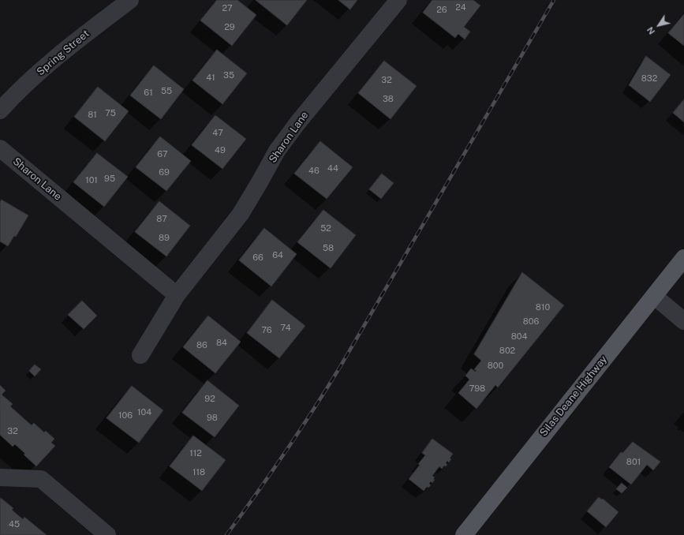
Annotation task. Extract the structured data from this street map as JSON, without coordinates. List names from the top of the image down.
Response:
{
  "streets": {
    "main road": ["Silas Deane Highway"],
    "street": ["Spring Street", "Sharon Lane"]
  },
  "house_numbers": [
    "24",
    "27",
    "26",
    "29",
    "35",
    "41",
    "832",
    "32",
    "55",
    "61",
    "38",
    "75",
    "81",
    "47",
    "49",
    "67",
    "44",
    "46",
    "69",
    "95",
    "101",
    "87",
    "52",
    "89",
    "58",
    "64",
    "66",
    "810",
    "806",
    "74",
    "76",
    "804",
    "84",
    "86",
    "802",
    "800",
    "798",
    "92",
    "104",
    "106",
    "98",
    "32",
    "112",
    "801",
    "118",
    "45"
  ],
  "north": "bottom left"
}
